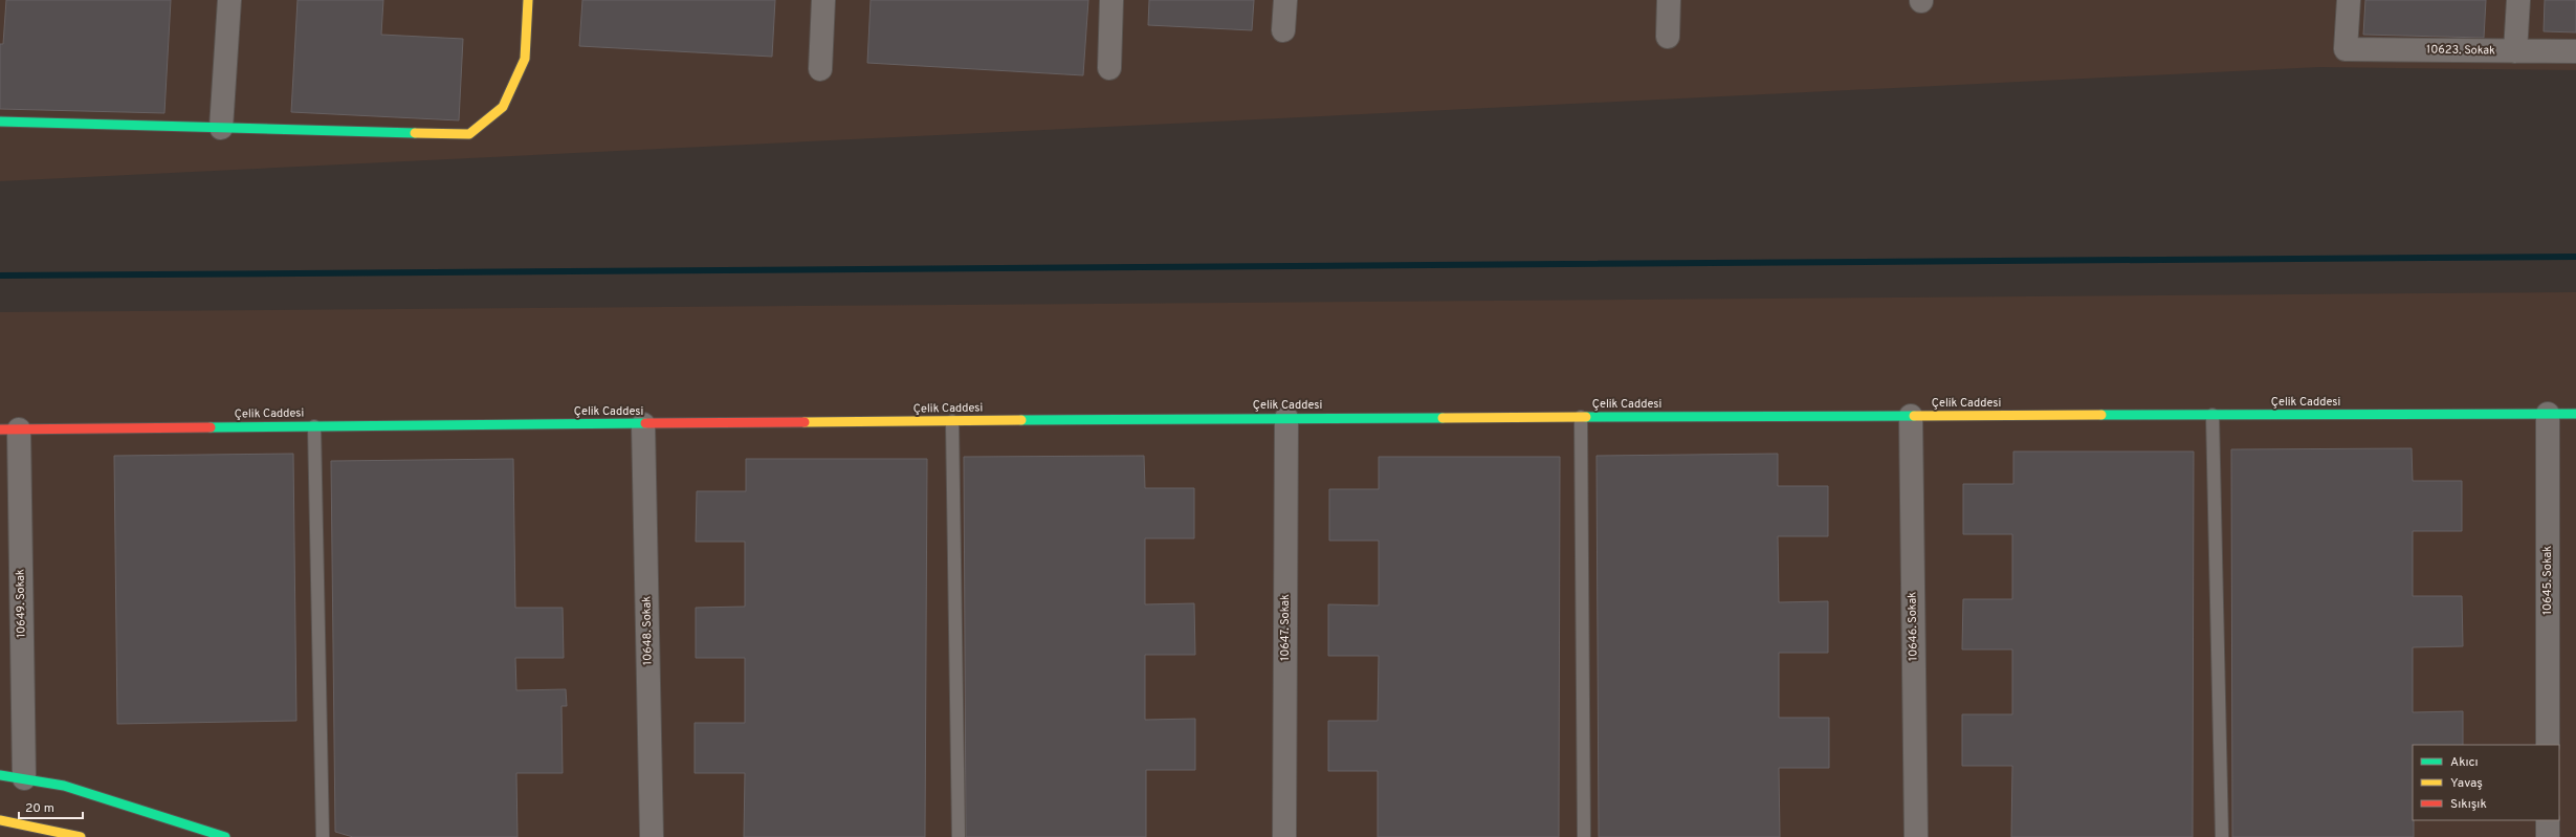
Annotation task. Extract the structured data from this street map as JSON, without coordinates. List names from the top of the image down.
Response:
{
  "streets": {
    "street": [
      "10623. Sokak",
      "Çelik Caddesi",
      "10645. Sokak",
      "10649. Sokak",
      "10646. Sokak",
      "10647. Sokak",
      "10648. Sokak"
    ]
  },
  "crossings": [
    ["Çelik Caddesi", "10645. Sokak"],
    ["Çelik Caddesi", "10649. Sokak"],
    ["Çelik Caddesi", "10646. Sokak"],
    ["Çelik Caddesi", "10647. Sokak"],
    ["Çelik Caddesi", "10648. Sokak"]
  ],
  "legend": ["Akıcı", "Yavaş", "Sıkışık"],
  "scale_bar": "20 m"
}
